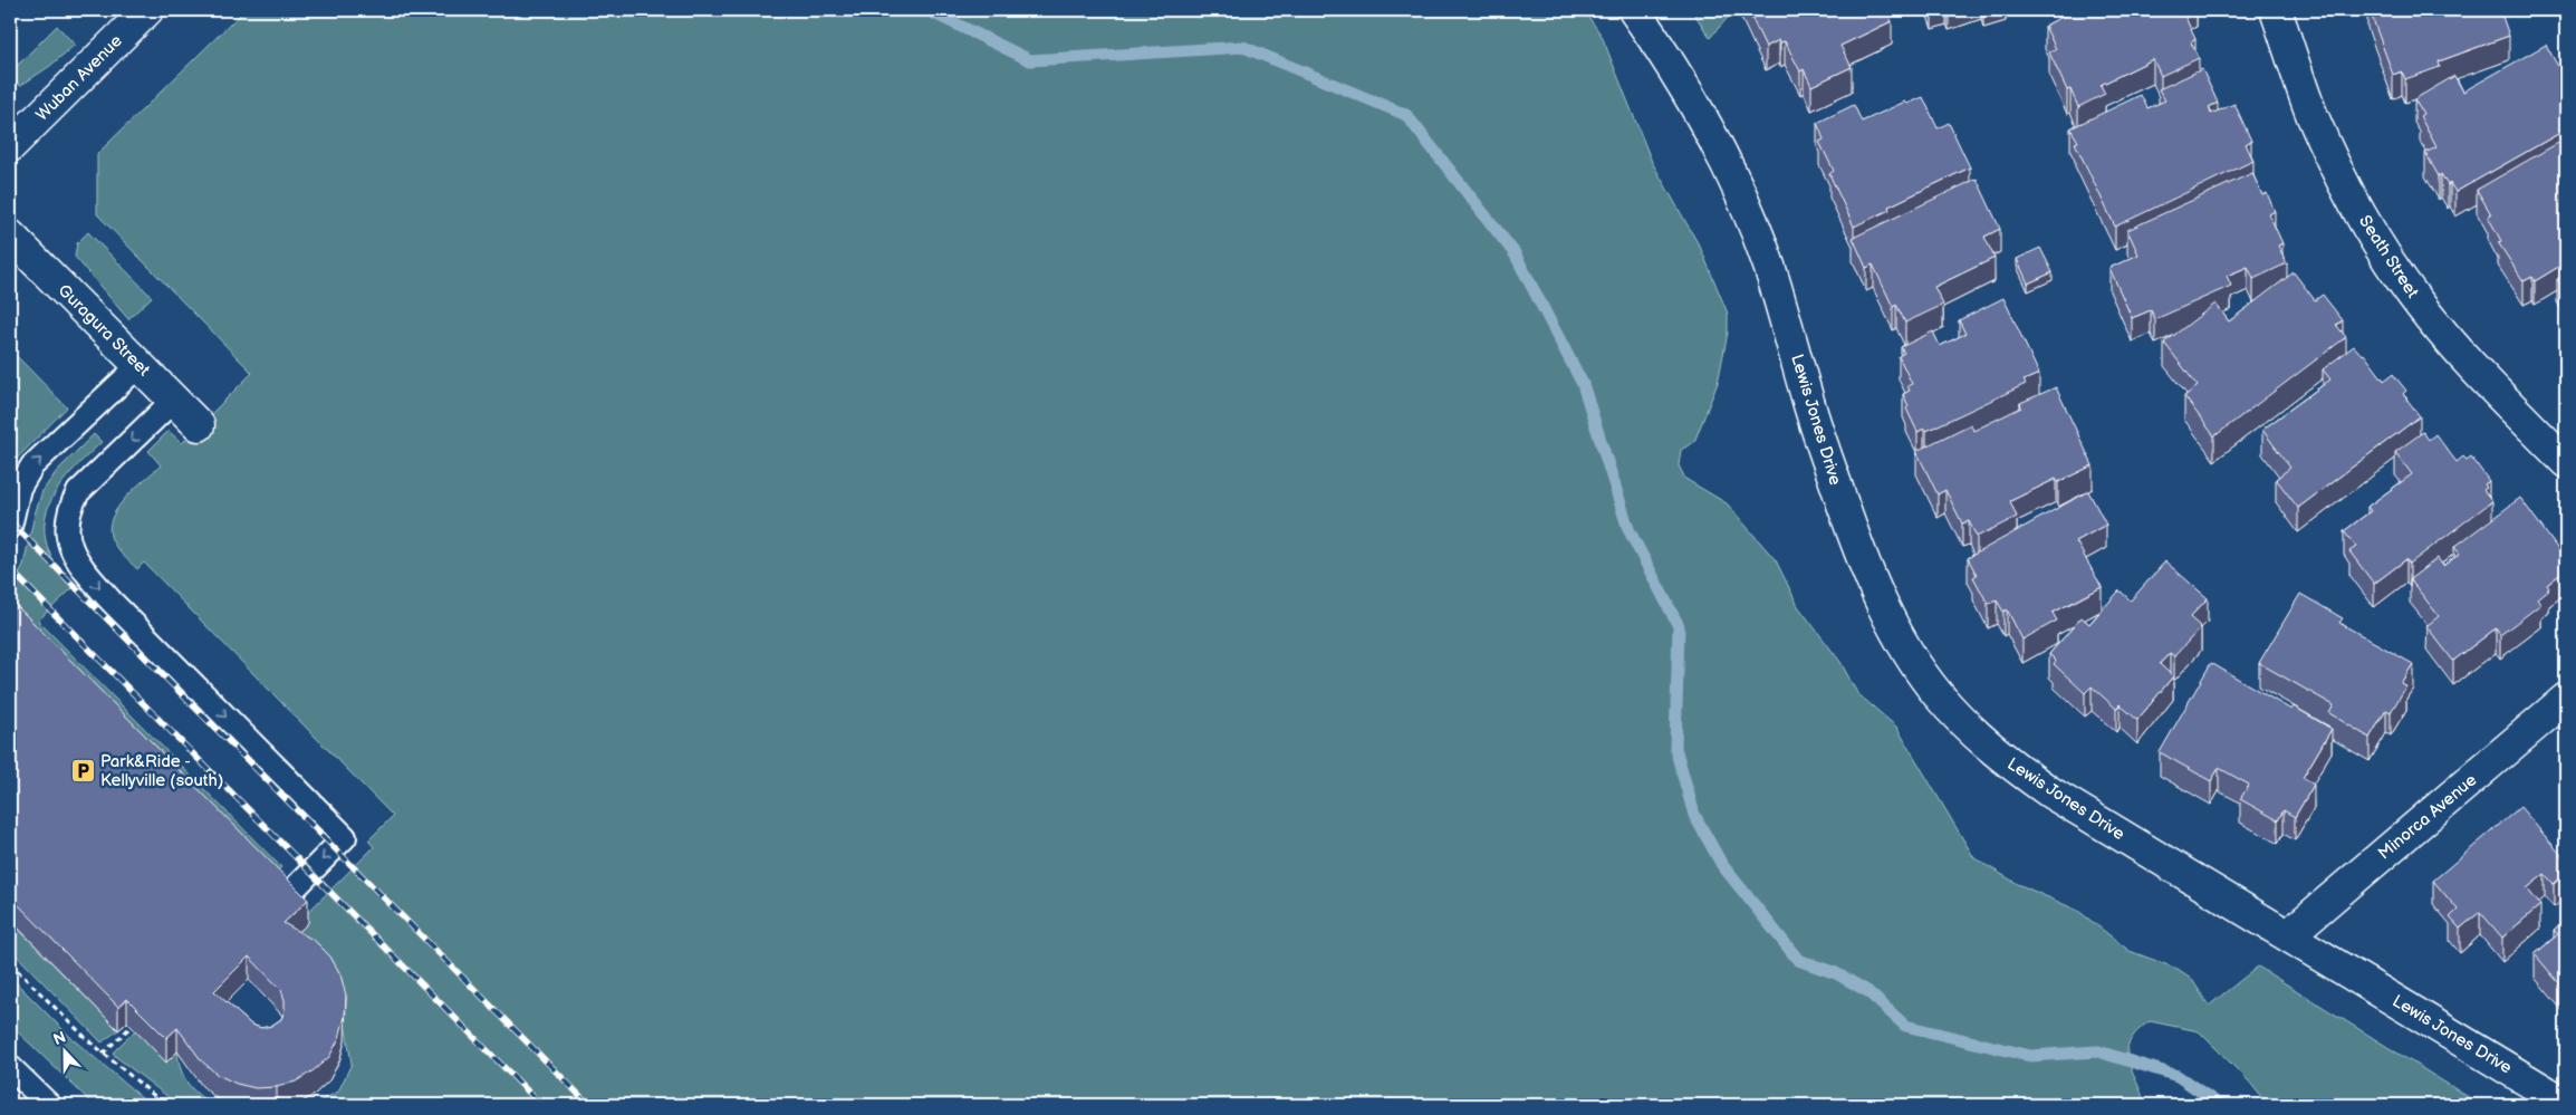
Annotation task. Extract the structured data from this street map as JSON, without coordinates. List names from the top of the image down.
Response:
{
  "streets": {
    "street": [
      "Wuban Avenue",
      "Seath Street",
      "Guragura Street",
      "Lewis Jones Drive",
      "Minorca Avenue"
    ]
  },
  "crossings": [
    ["Lewis Jones Drive", "Minorca Avenue"]
  ],
  "places": {
    "parking": ["Park&Ride - Kellyville (south)"]
  },
  "north": "top"
}
